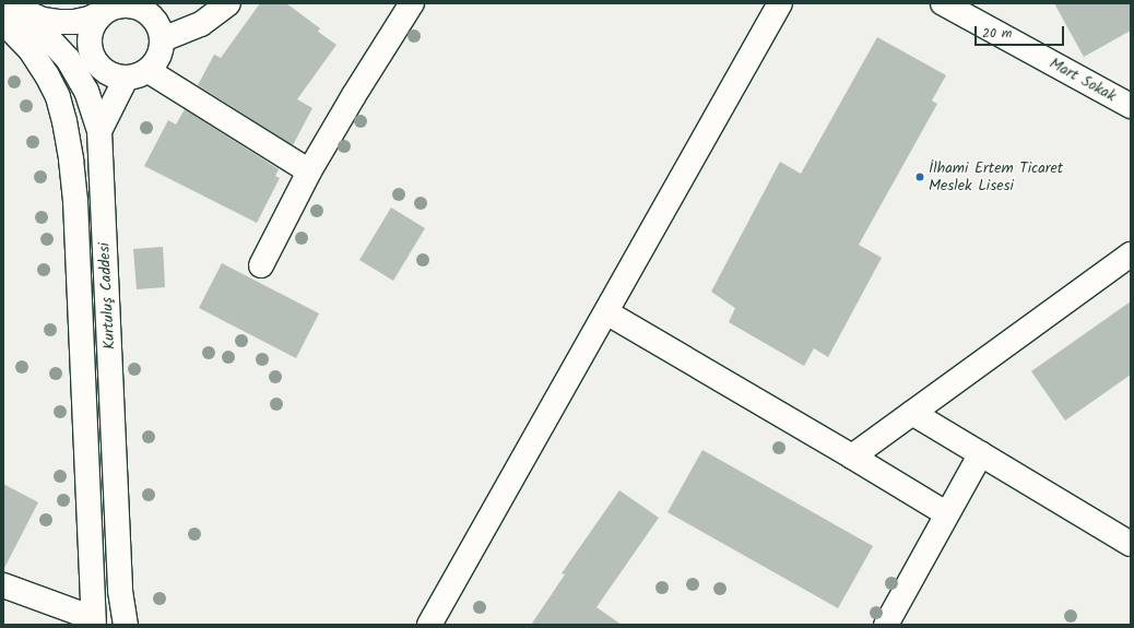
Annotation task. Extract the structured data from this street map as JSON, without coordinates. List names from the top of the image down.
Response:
{
  "streets": {
    "street": ["Mart Sokak", "Kurtuluş Caddesi"]
  },
  "places": ["İlhami Ertem Ticaret Meslek Lisesi"],
  "scale_bar": "20 m"
}
